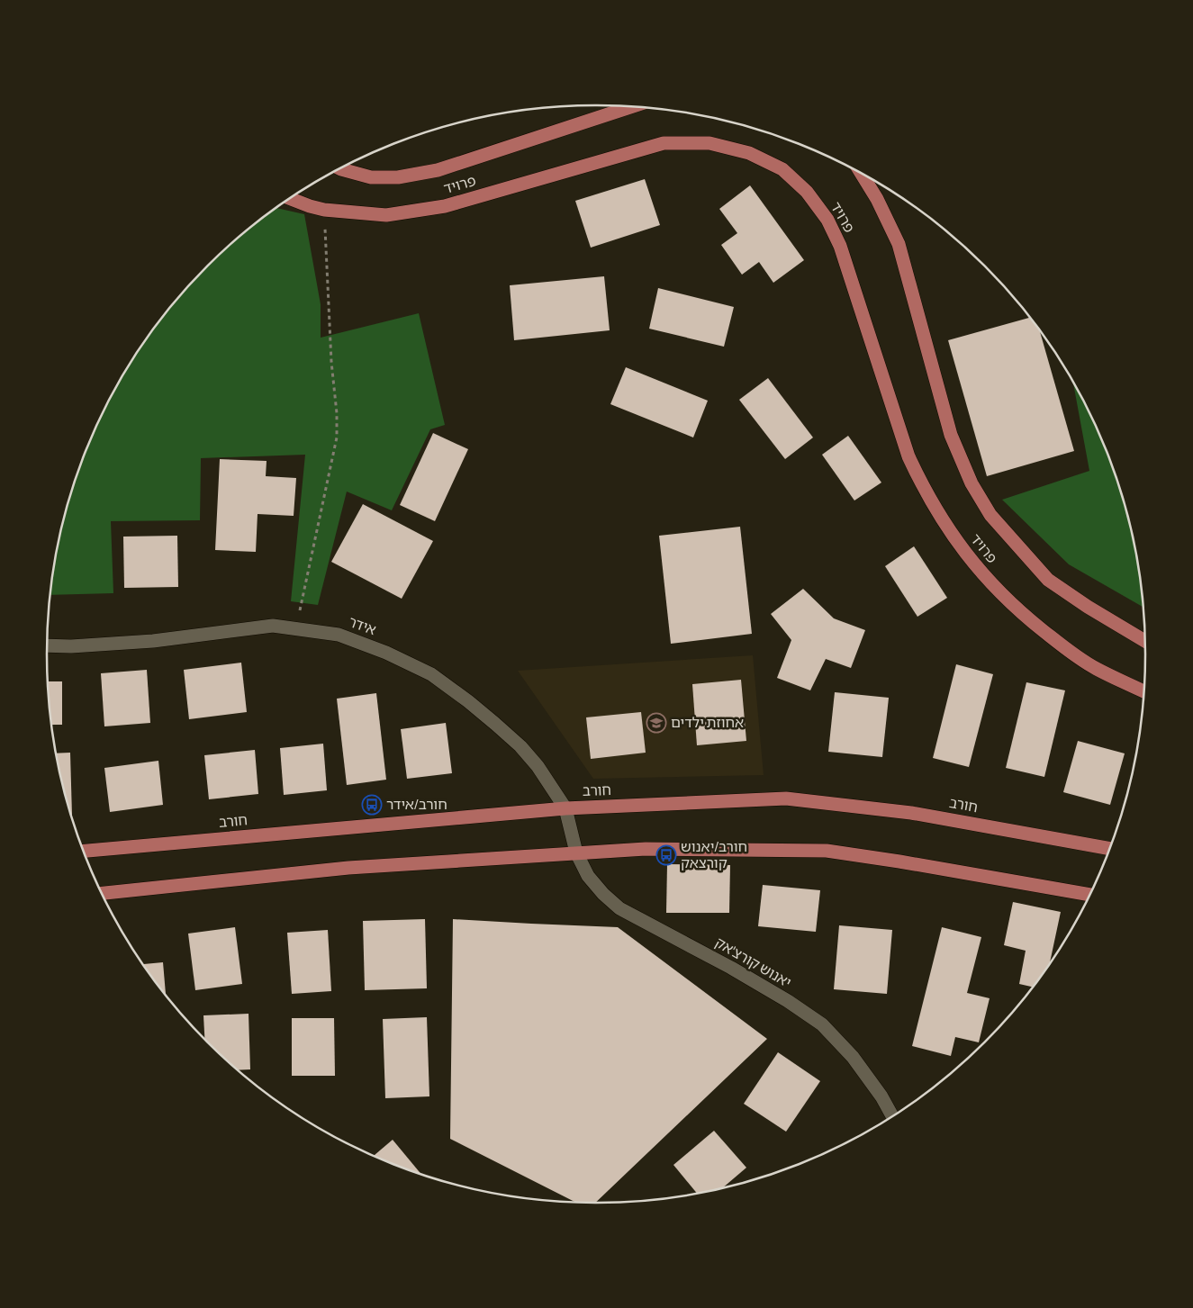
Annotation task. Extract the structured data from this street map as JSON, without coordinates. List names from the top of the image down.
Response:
{
  "streets": {
    "main road": ["פרויד", "חורב"],
    "street": ["אידר", "יאנוש קורצ'אק"]
  },
  "crossings": [
    ["אידר", "חורב"],
    ["אידר", "יאנוש קורצ'אק"]
  ],
  "places": {
    "school or university": ["אחוזת ילדים"],
    "bus stop": ["חורב/אידר", "חורב/יאנוש קורצאק"]
  }
}
